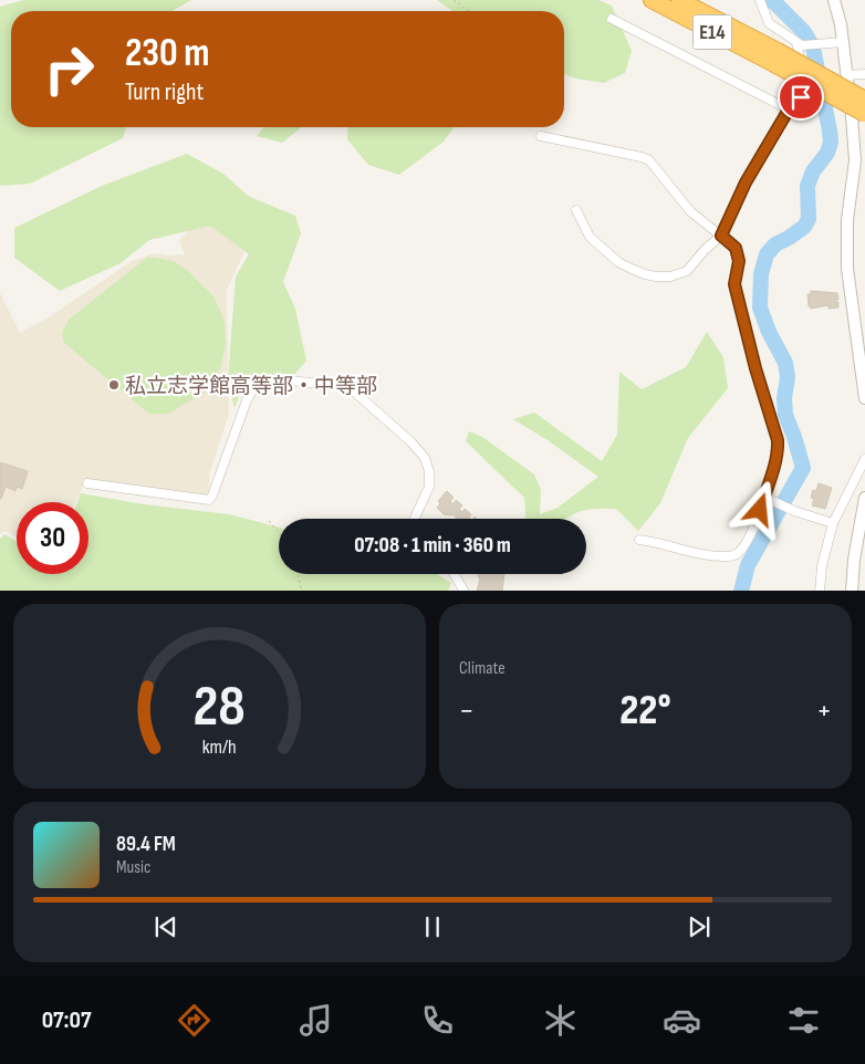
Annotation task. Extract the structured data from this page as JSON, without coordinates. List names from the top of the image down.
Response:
{
  "streets": {
    "highway": ["E14"]
  },
  "places": ["私立志学館高等部・中等部"],
  "page": {
    "turn": ["230 m", "Turn right"],
    "limit": "30",
    "trip": "07:08 · 1 min · 360 m",
    "tile": "Climate",
    "heat": ["−", "22°", "+"],
    "song": ["89.4 FM", "Music"],
    "tabs": "07:07",
    "gauge": ["28", "km/h"]
  }
}
